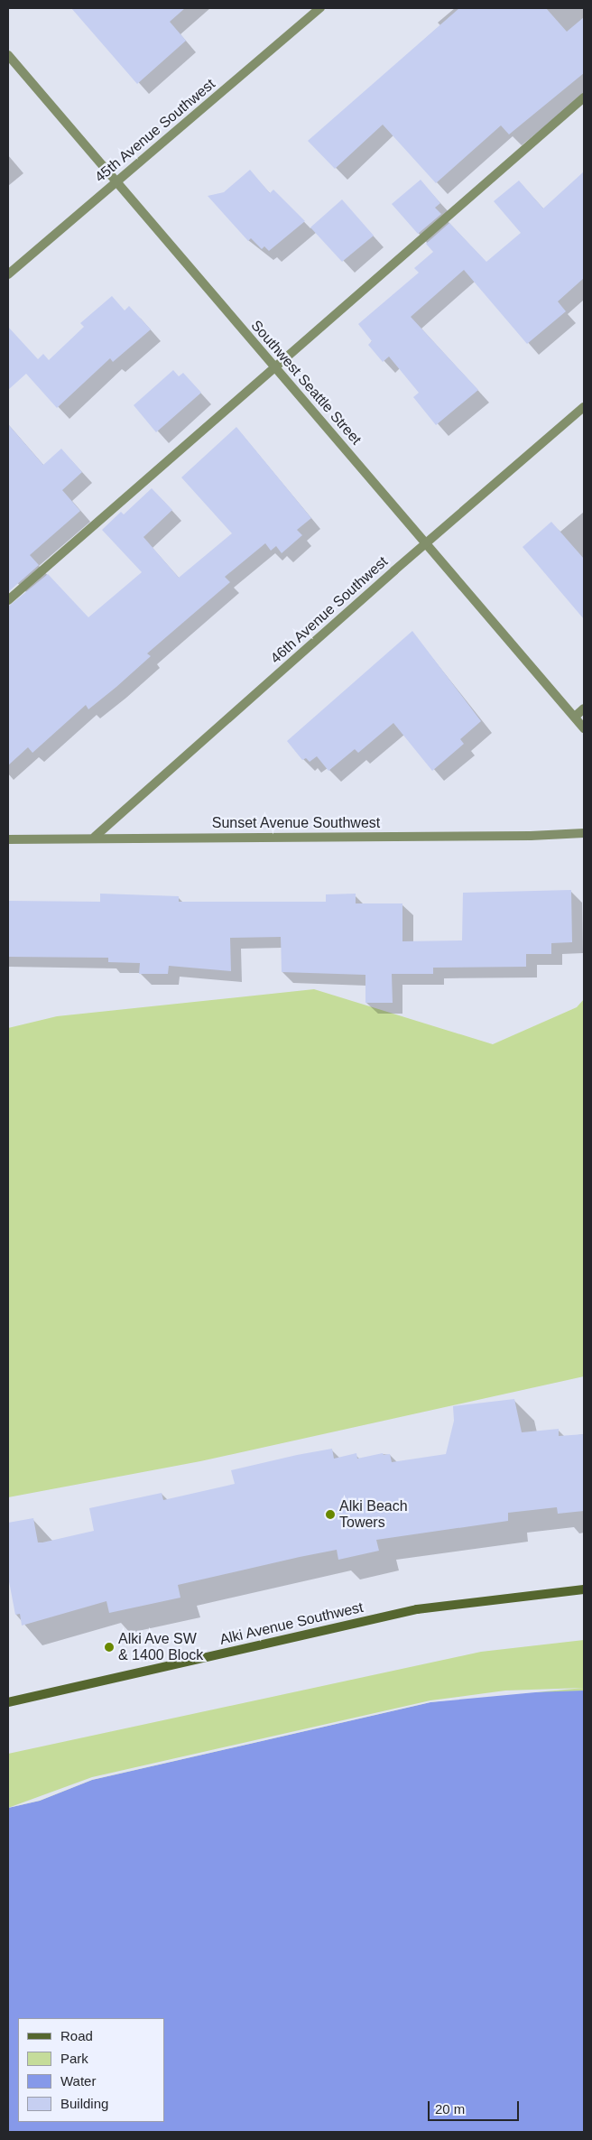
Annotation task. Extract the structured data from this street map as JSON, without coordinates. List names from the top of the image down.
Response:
{
  "streets": {
    "main road": ["Alki Avenue Southwest"],
    "street": [
      "45th Avenue Southwest",
      "Southwest Seattle Street",
      "46th Avenue Southwest",
      "Sunset Avenue Southwest"
    ]
  },
  "crossings": [
    ["45th Avenue Southwest", "Southwest Seattle Street"],
    ["Southwest Seattle Street", "46th Avenue Southwest"],
    ["46th Avenue Southwest", "Sunset Avenue Southwest"]
  ],
  "places": ["Alki Beach Towers", "Alki Ave SW & 1400 Block"],
  "legend": [
    "Road",
    "Park",
    "Water",
    "Building"
  ],
  "scale_bar": "20 m"
}
